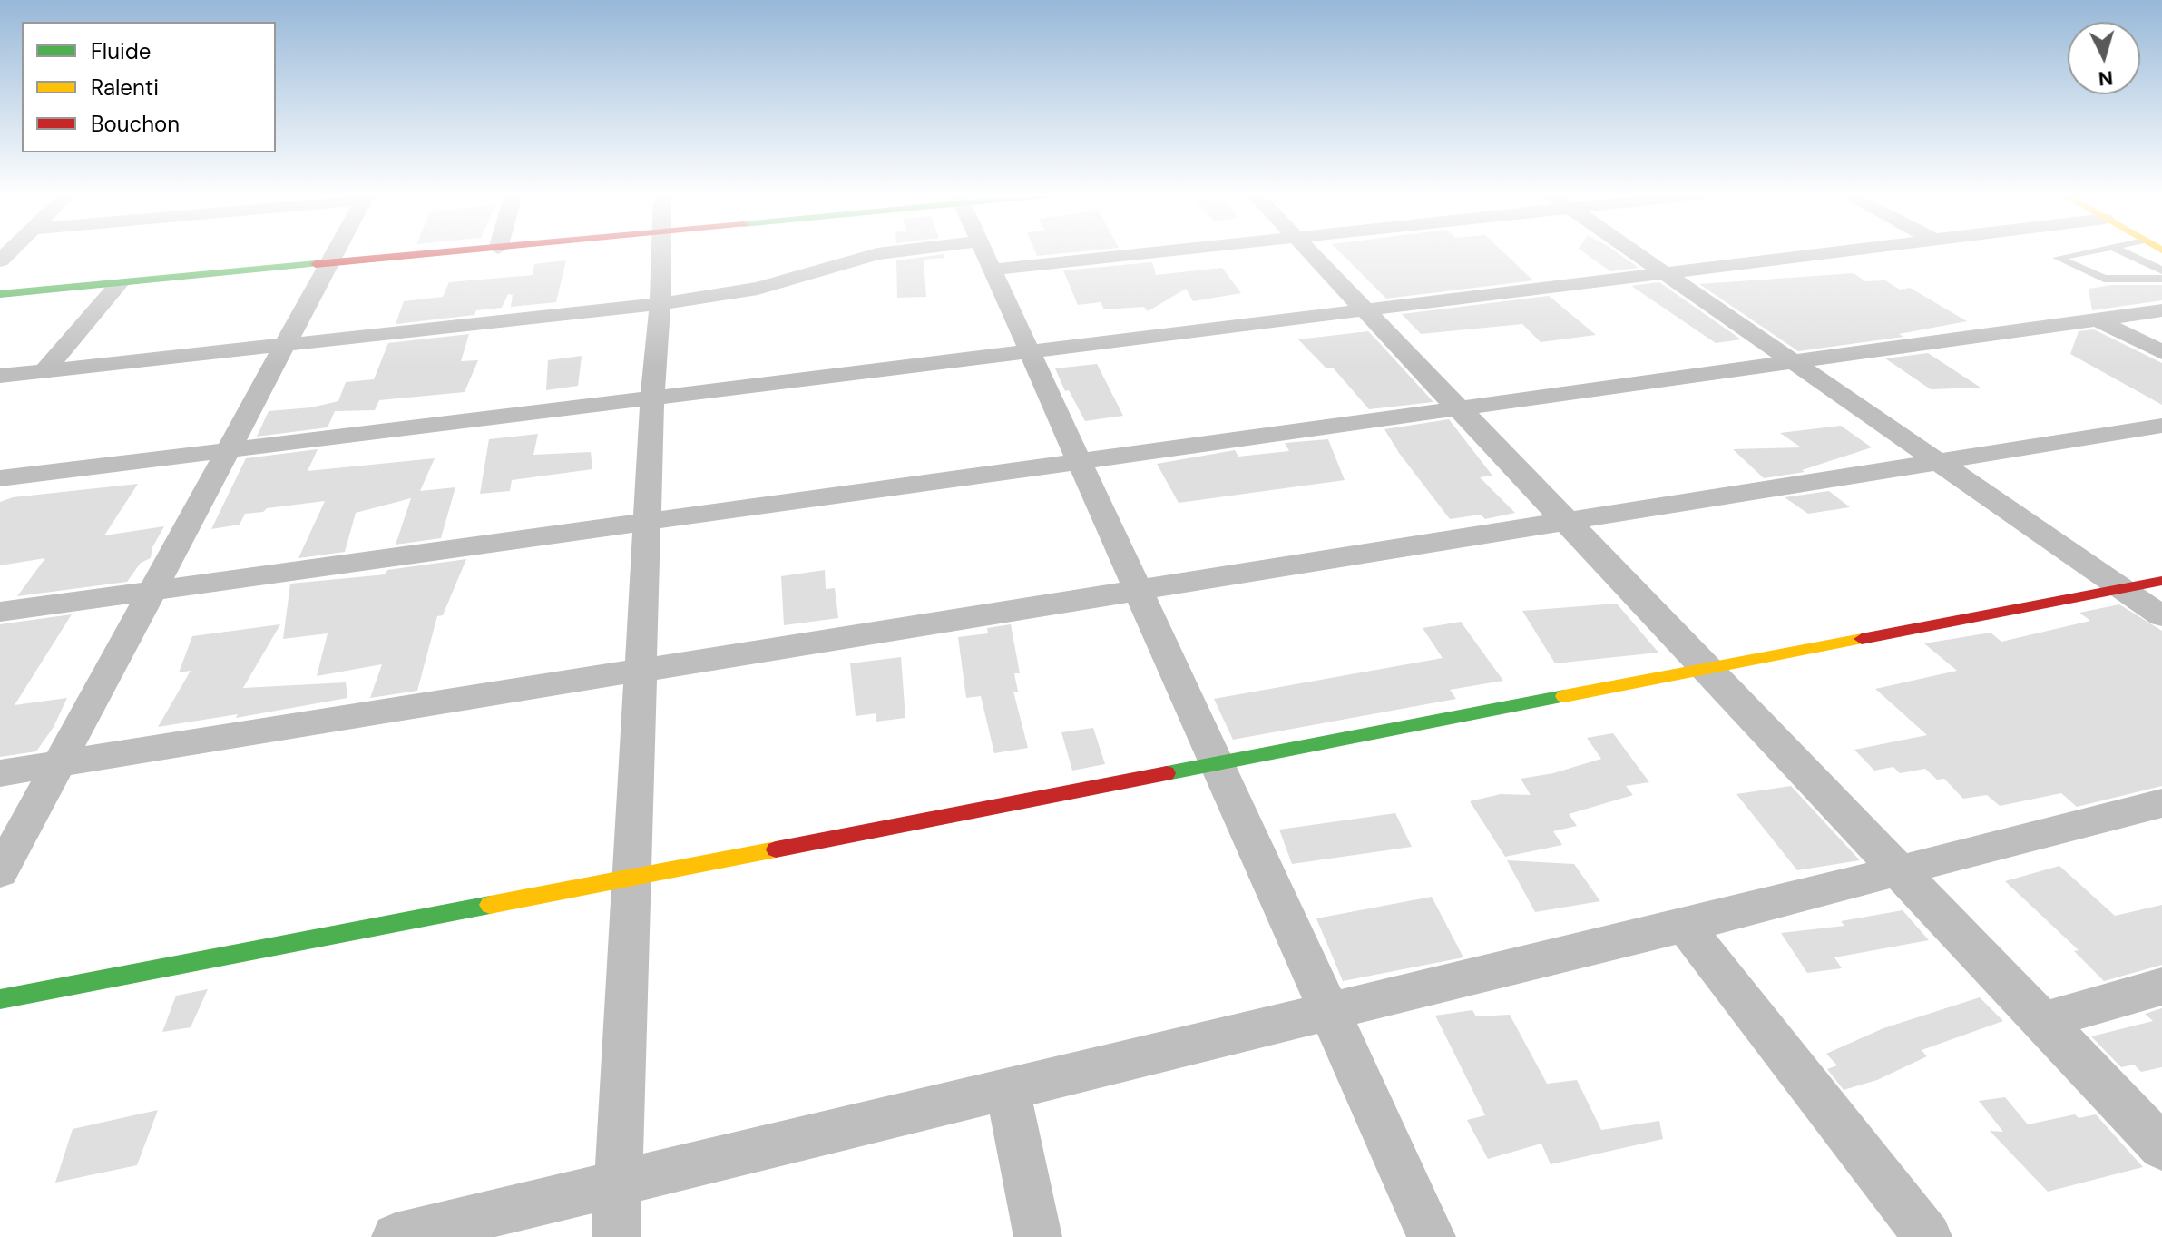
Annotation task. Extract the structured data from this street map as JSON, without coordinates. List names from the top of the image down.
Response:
{
  "legend": ["Fluide", "Ralenti", "Bouchon"],
  "north": "bottom"
}
